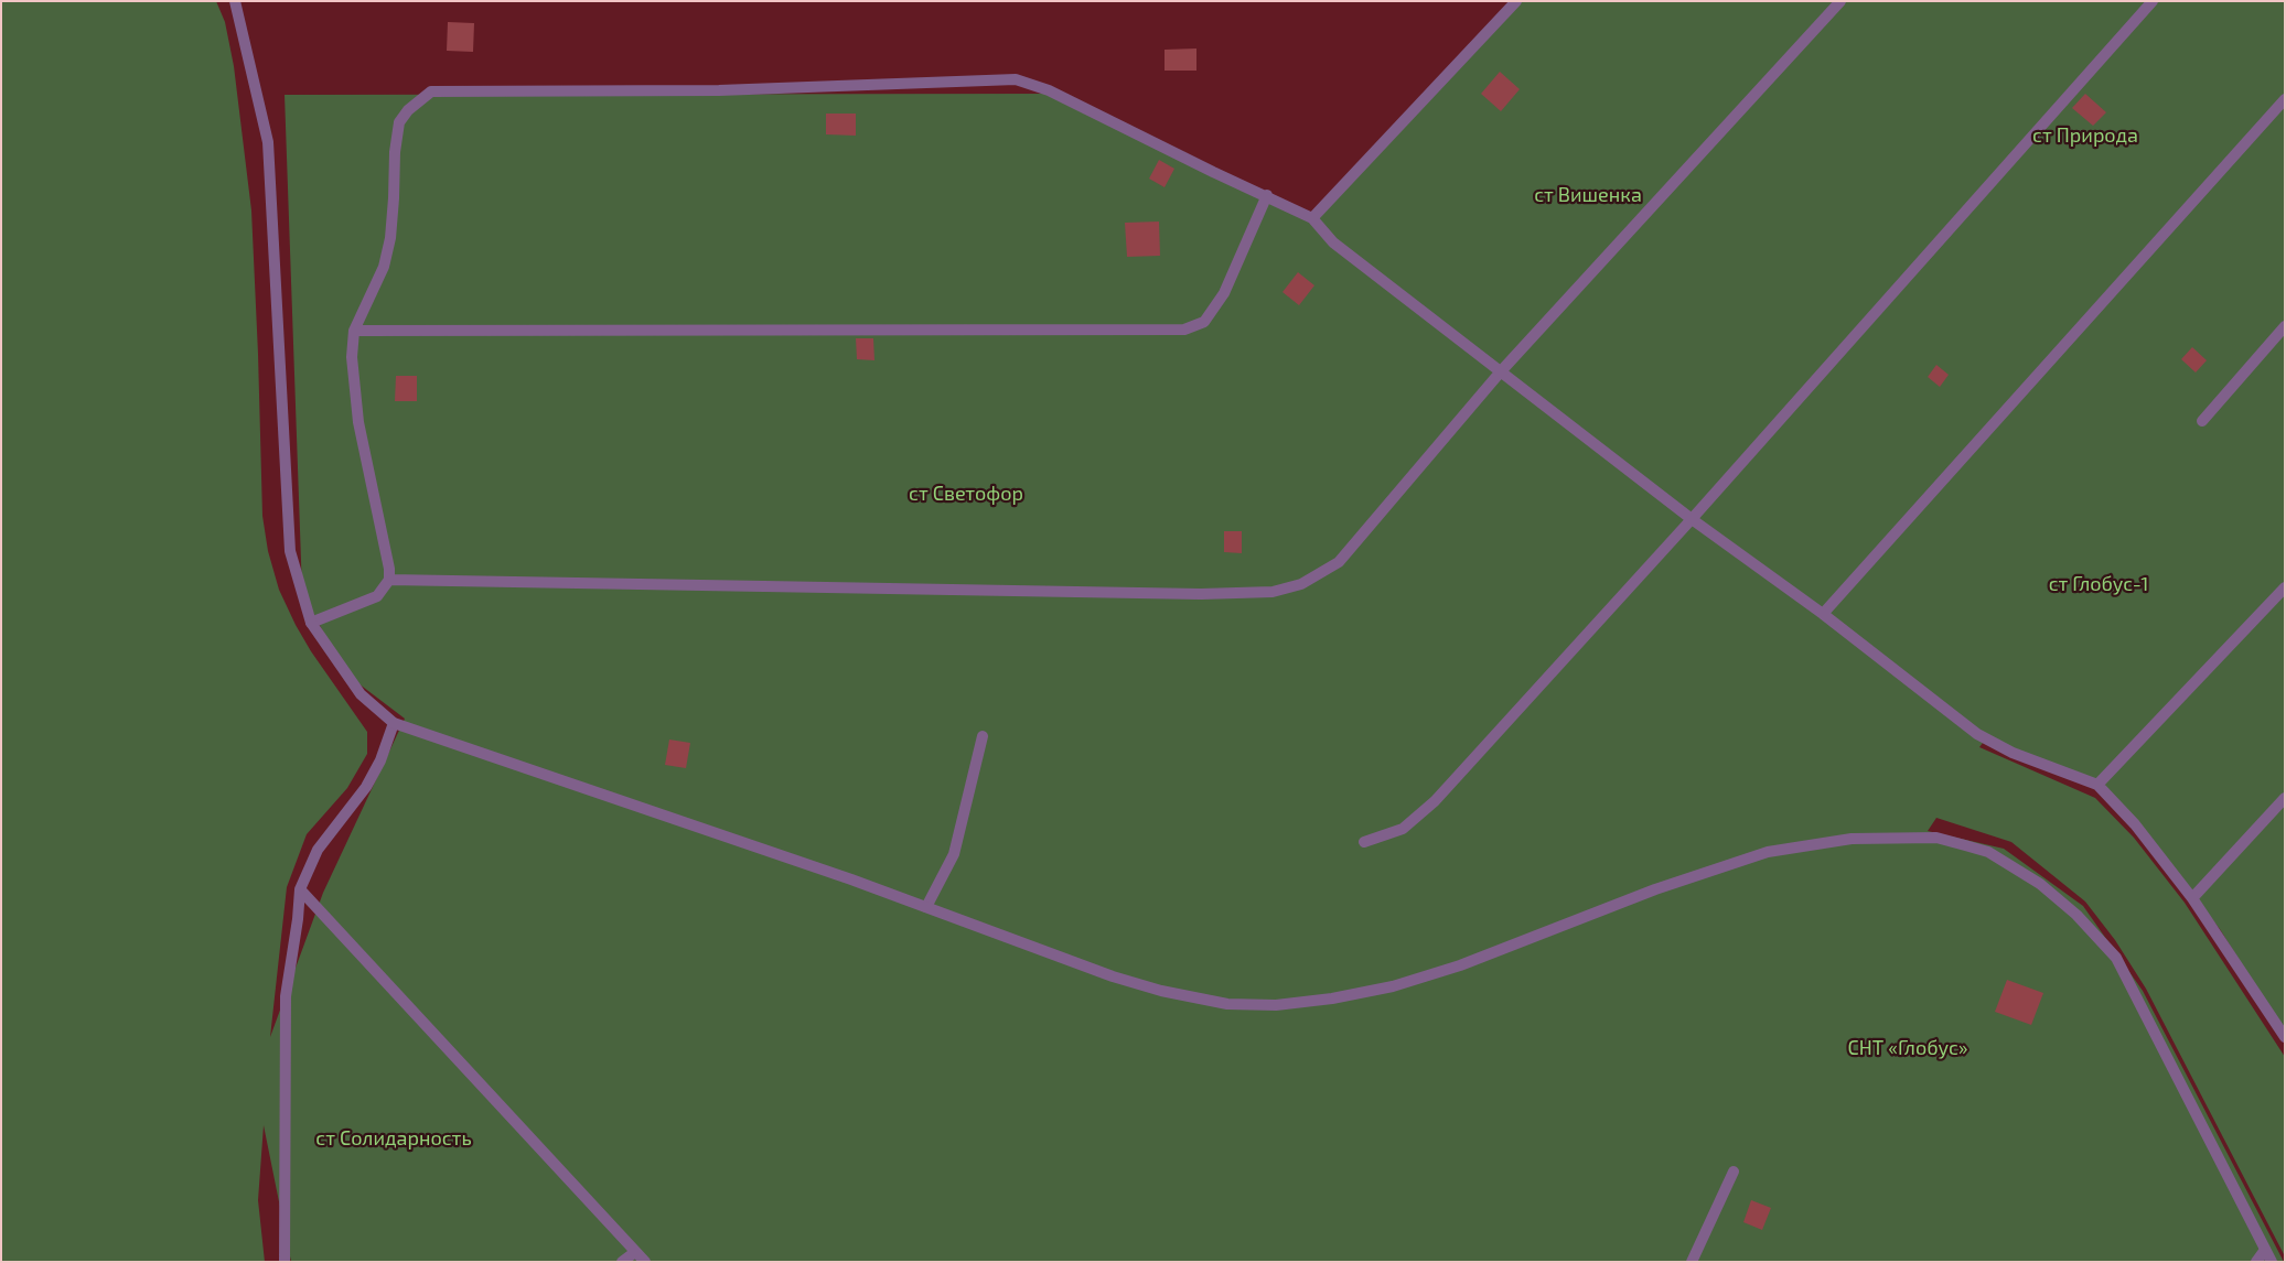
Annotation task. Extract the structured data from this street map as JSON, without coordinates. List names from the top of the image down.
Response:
{
  "parks": [
    "ст Природа",
    "ст Вишенка",
    "ст Светофор",
    "ст Глобус-1",
    "СНТ «Глобус»",
    "ст Солидарность"
  ]
}
